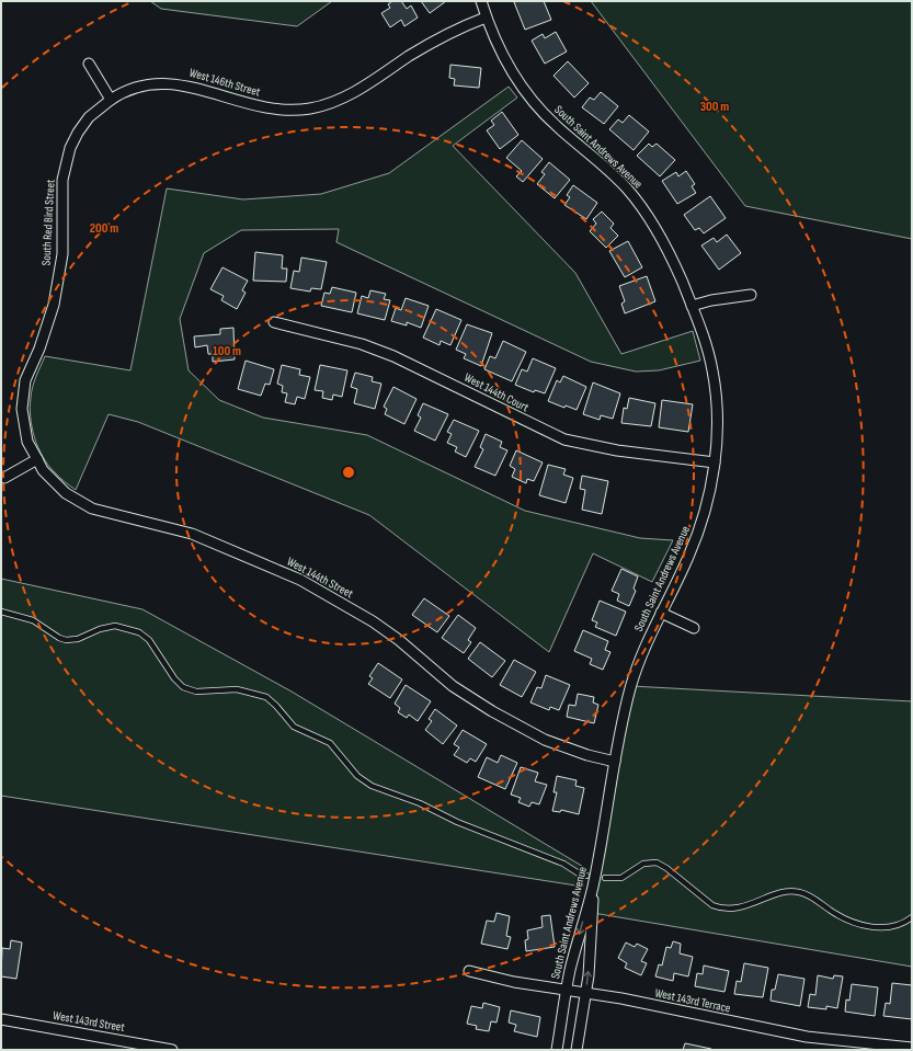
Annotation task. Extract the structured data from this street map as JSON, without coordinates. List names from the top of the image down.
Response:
{
  "streets": {
    "street": [
      "West 146th Street",
      "South Saint Andrews Avenue",
      "South Red Bird Street",
      "West 144th Court",
      "West 144th Street",
      "West 143rd Terrace",
      "West 143rd Street"
    ]
  },
  "crossings": [
    ["West 146th Street", "South Saint Andrews Avenue"],
    ["West 146th Street", "South Red Bird Street"],
    ["South Saint Andrews Avenue", "West 144th Court"],
    ["South Saint Andrews Avenue", "West 144th Street"],
    ["South Saint Andrews Avenue", "West 143rd Terrace"],
    ["South Red Bird Street", "West 144th Street"]
  ],
  "rings": ["300 m", "200 m", "100 m"]
}
